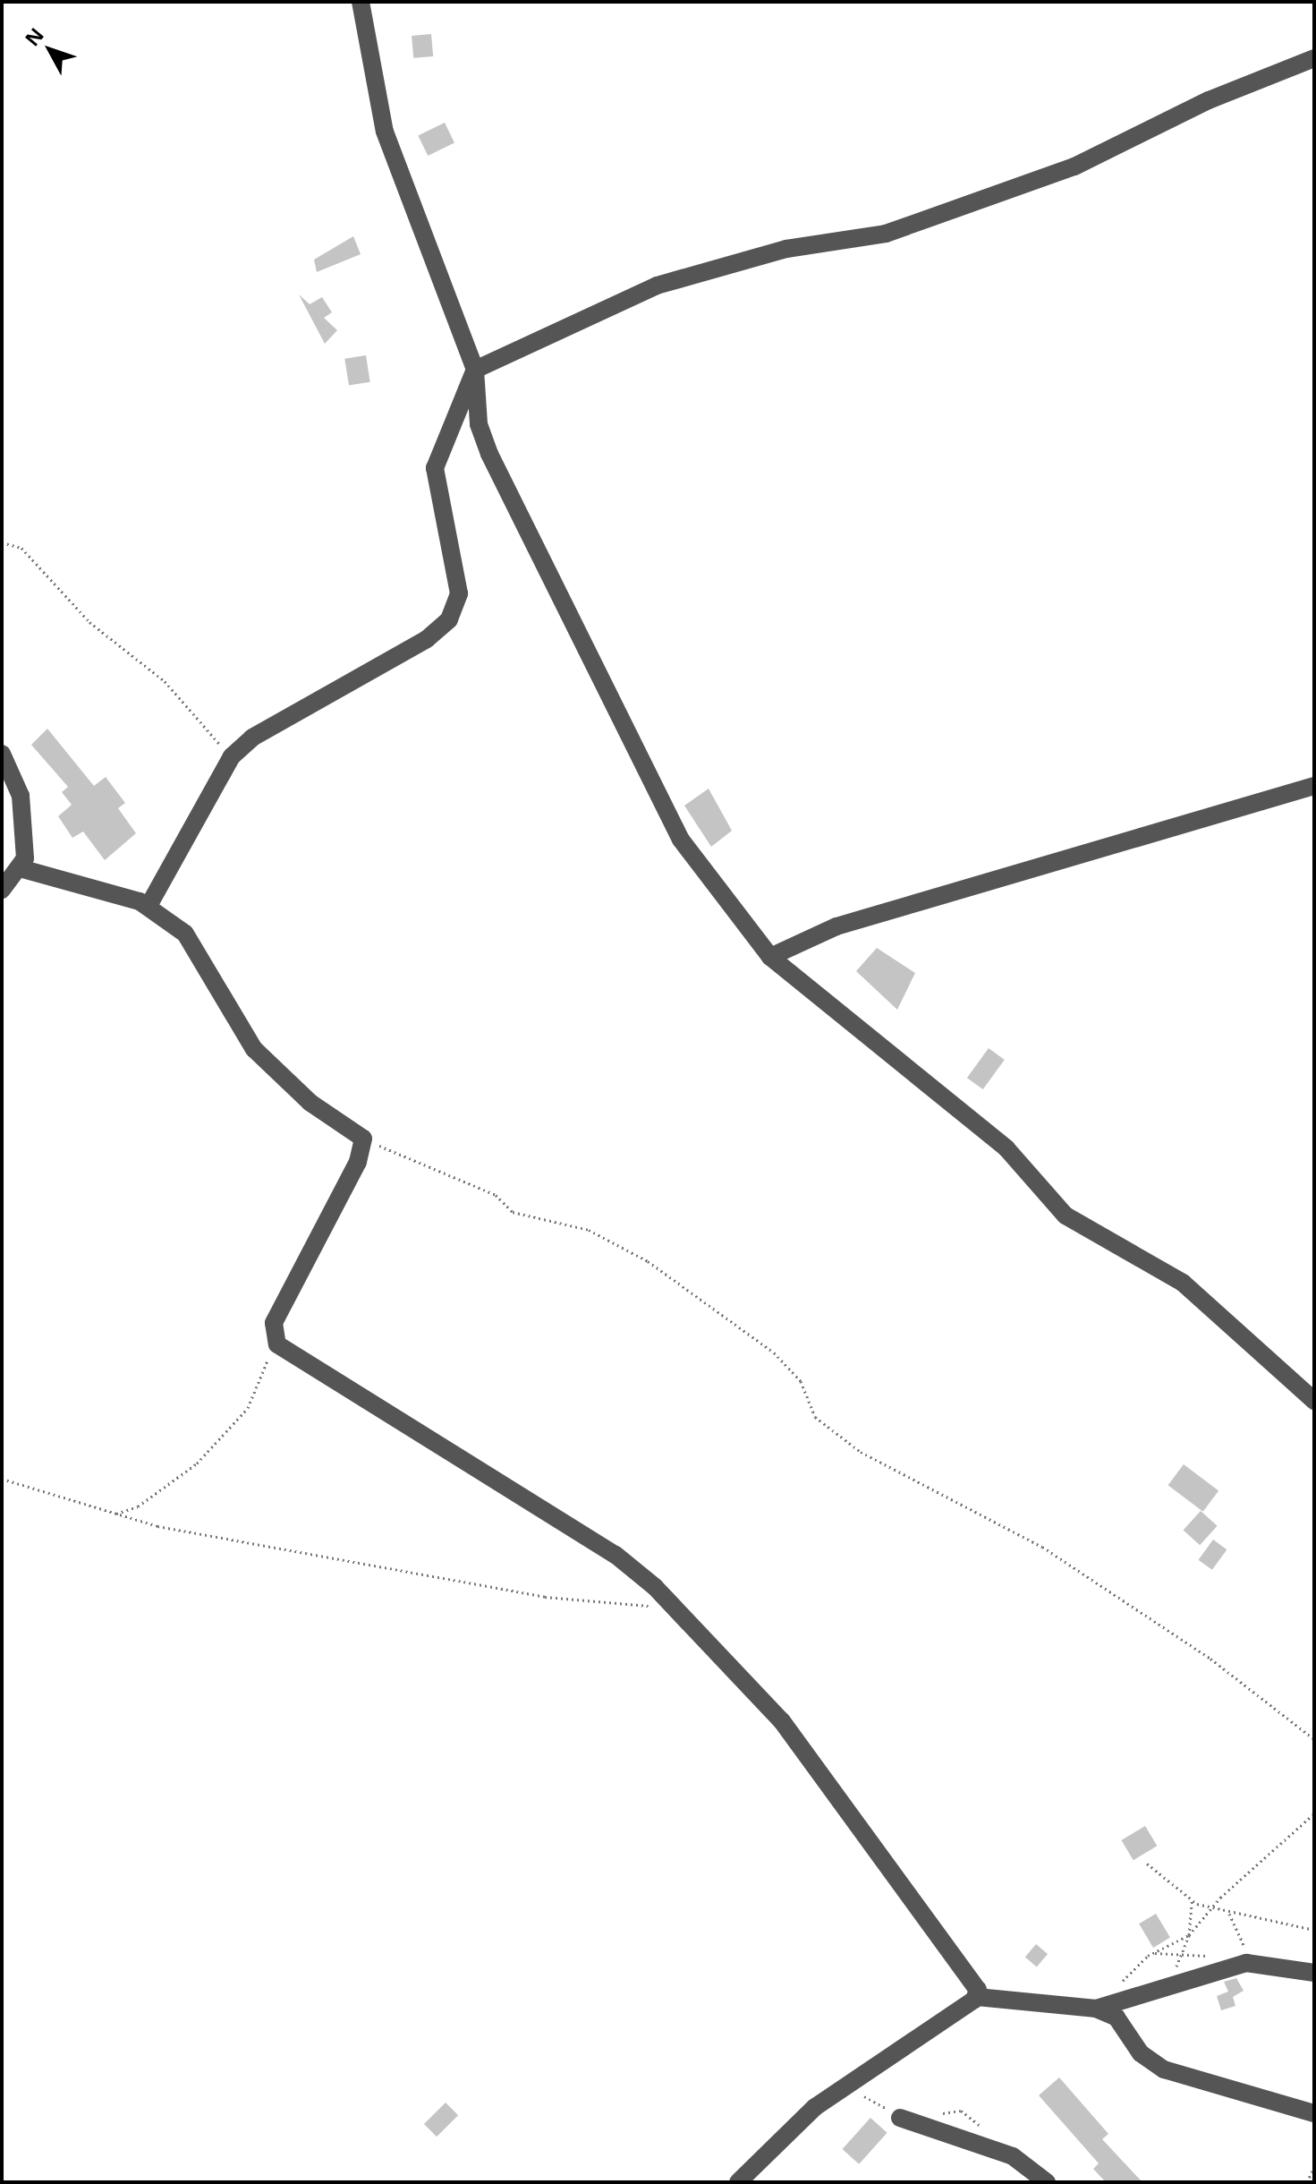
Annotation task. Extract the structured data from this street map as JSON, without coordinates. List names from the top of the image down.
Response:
{
  "north": "top left"
}
